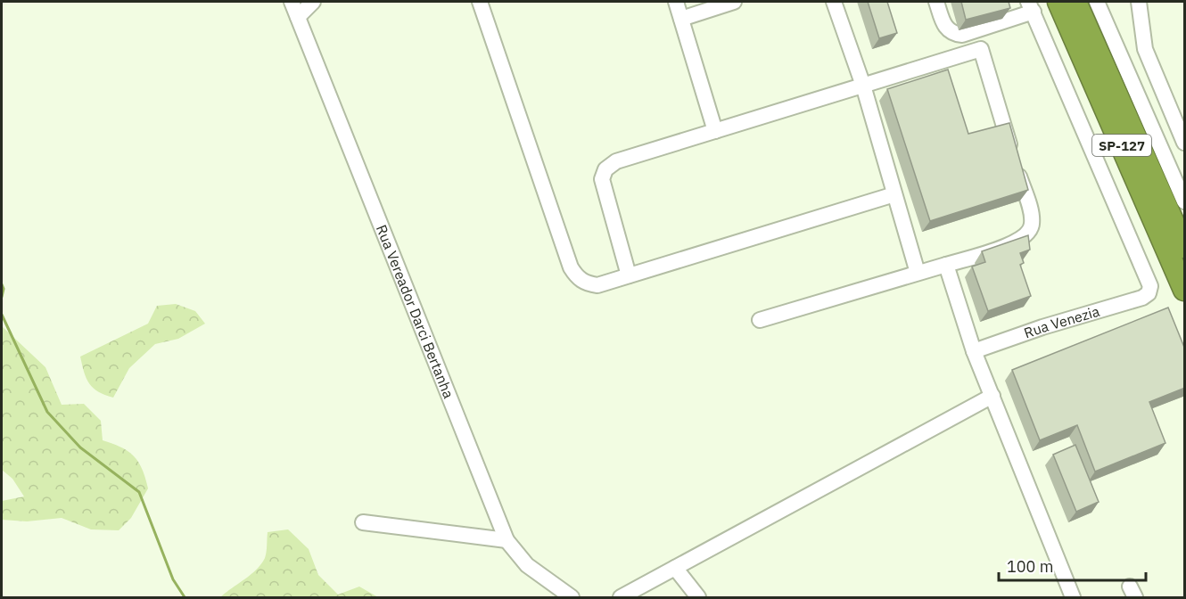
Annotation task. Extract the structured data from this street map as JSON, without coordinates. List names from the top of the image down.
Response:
{
  "streets": {
    "highway": ["SP-127"],
    "street": ["Rua Vereador Darci Bertanha", "Rua Venezia"]
  },
  "scale_bar": "100 m"
}
